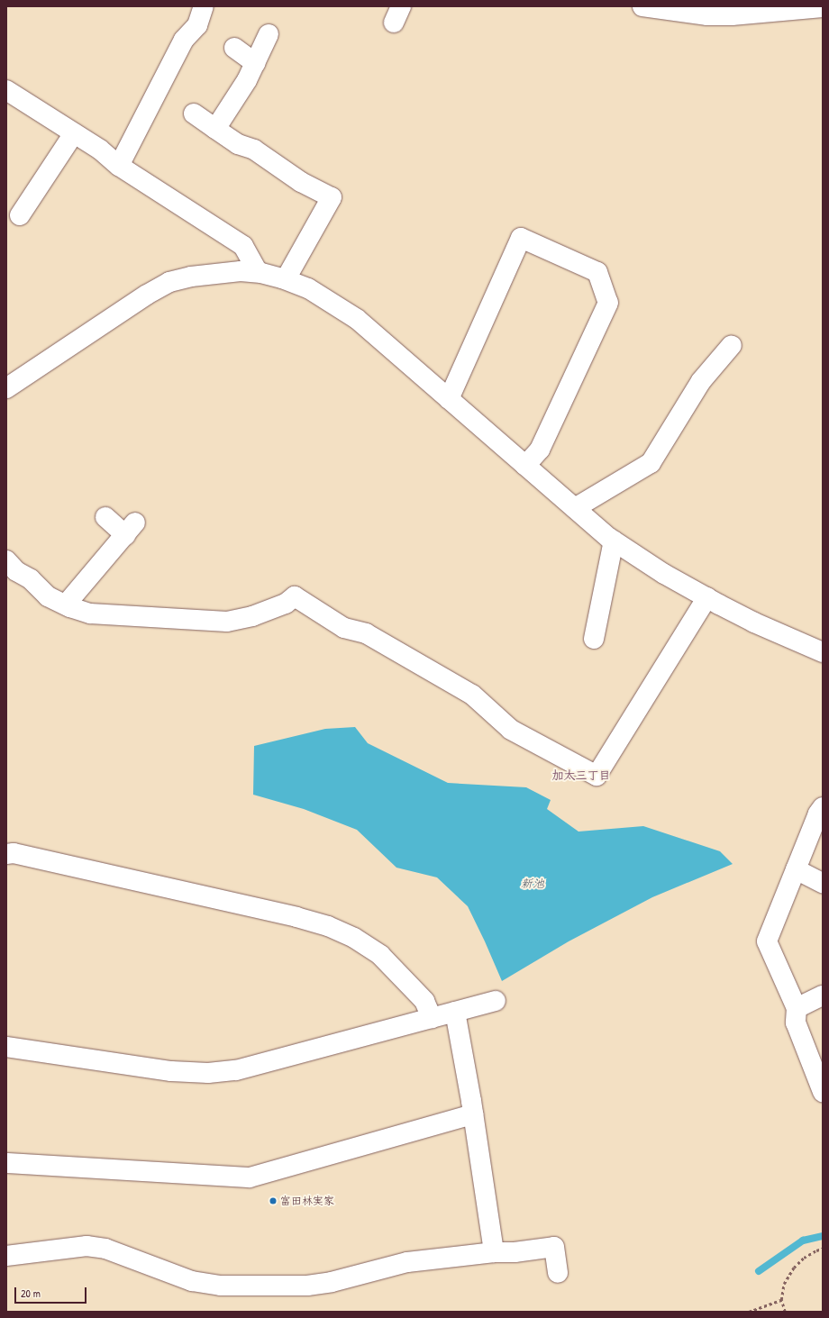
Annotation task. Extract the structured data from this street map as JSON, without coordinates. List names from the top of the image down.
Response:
{
  "districts": ["加太三丁目"],
  "water": ["新池"],
  "places": ["富田林実家"],
  "scale_bar": "20 m"
}
